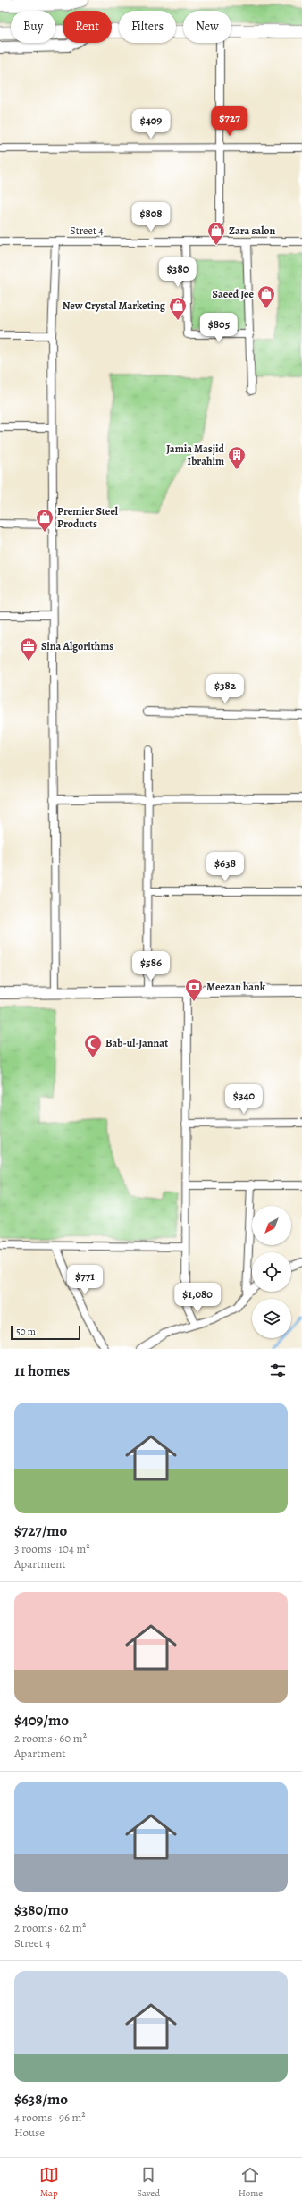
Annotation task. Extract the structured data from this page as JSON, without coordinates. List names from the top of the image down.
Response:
{
  "streets": {
    "street": ["Street 4"]
  },
  "places": {
    "shop": [
      "Zara salon",
      "Saeed Jee",
      "New Crystal Marketing",
      "Premier Steel Products"
    ],
    "building": ["Jamia Masjid Ibrahim"],
    "office": ["Sina Algorithms"],
    "bank": ["Meezan bank"],
    "mosque": ["Bab-ul-Jannat"]
  },
  "scale_bar": "50 m",
  "north": "bottom left",
  "page": {
    "chip": [
      "Buy",
      "Rent",
      "Filters",
      "New"
    ],
    "price": [
      "$727",
      "$409",
      "$808",
      "$380",
      "$805",
      "$382",
      "$638",
      "$586",
      "$340",
      "$771",
      "$1,080"
    ],
    "scale": "50 m",
    "heading": "11 homes",
    "list": [
      {
        "name": "$727/mo",
        "note": "3 rooms · 104 m² · Apartment"
      },
      {
        "name": "$409/mo",
        "note": "2 rooms · 60 m² · Apartment"
      },
      {
        "name": "$380/mo",
        "note": "2 rooms · 62 m² · Street 4"
      },
      {
        "name": "$638/mo",
        "note": "4 rooms · 96 m² · House"
      }
    ],
    "tabs": ["Map", "Saved", "Home"]
  }
}
